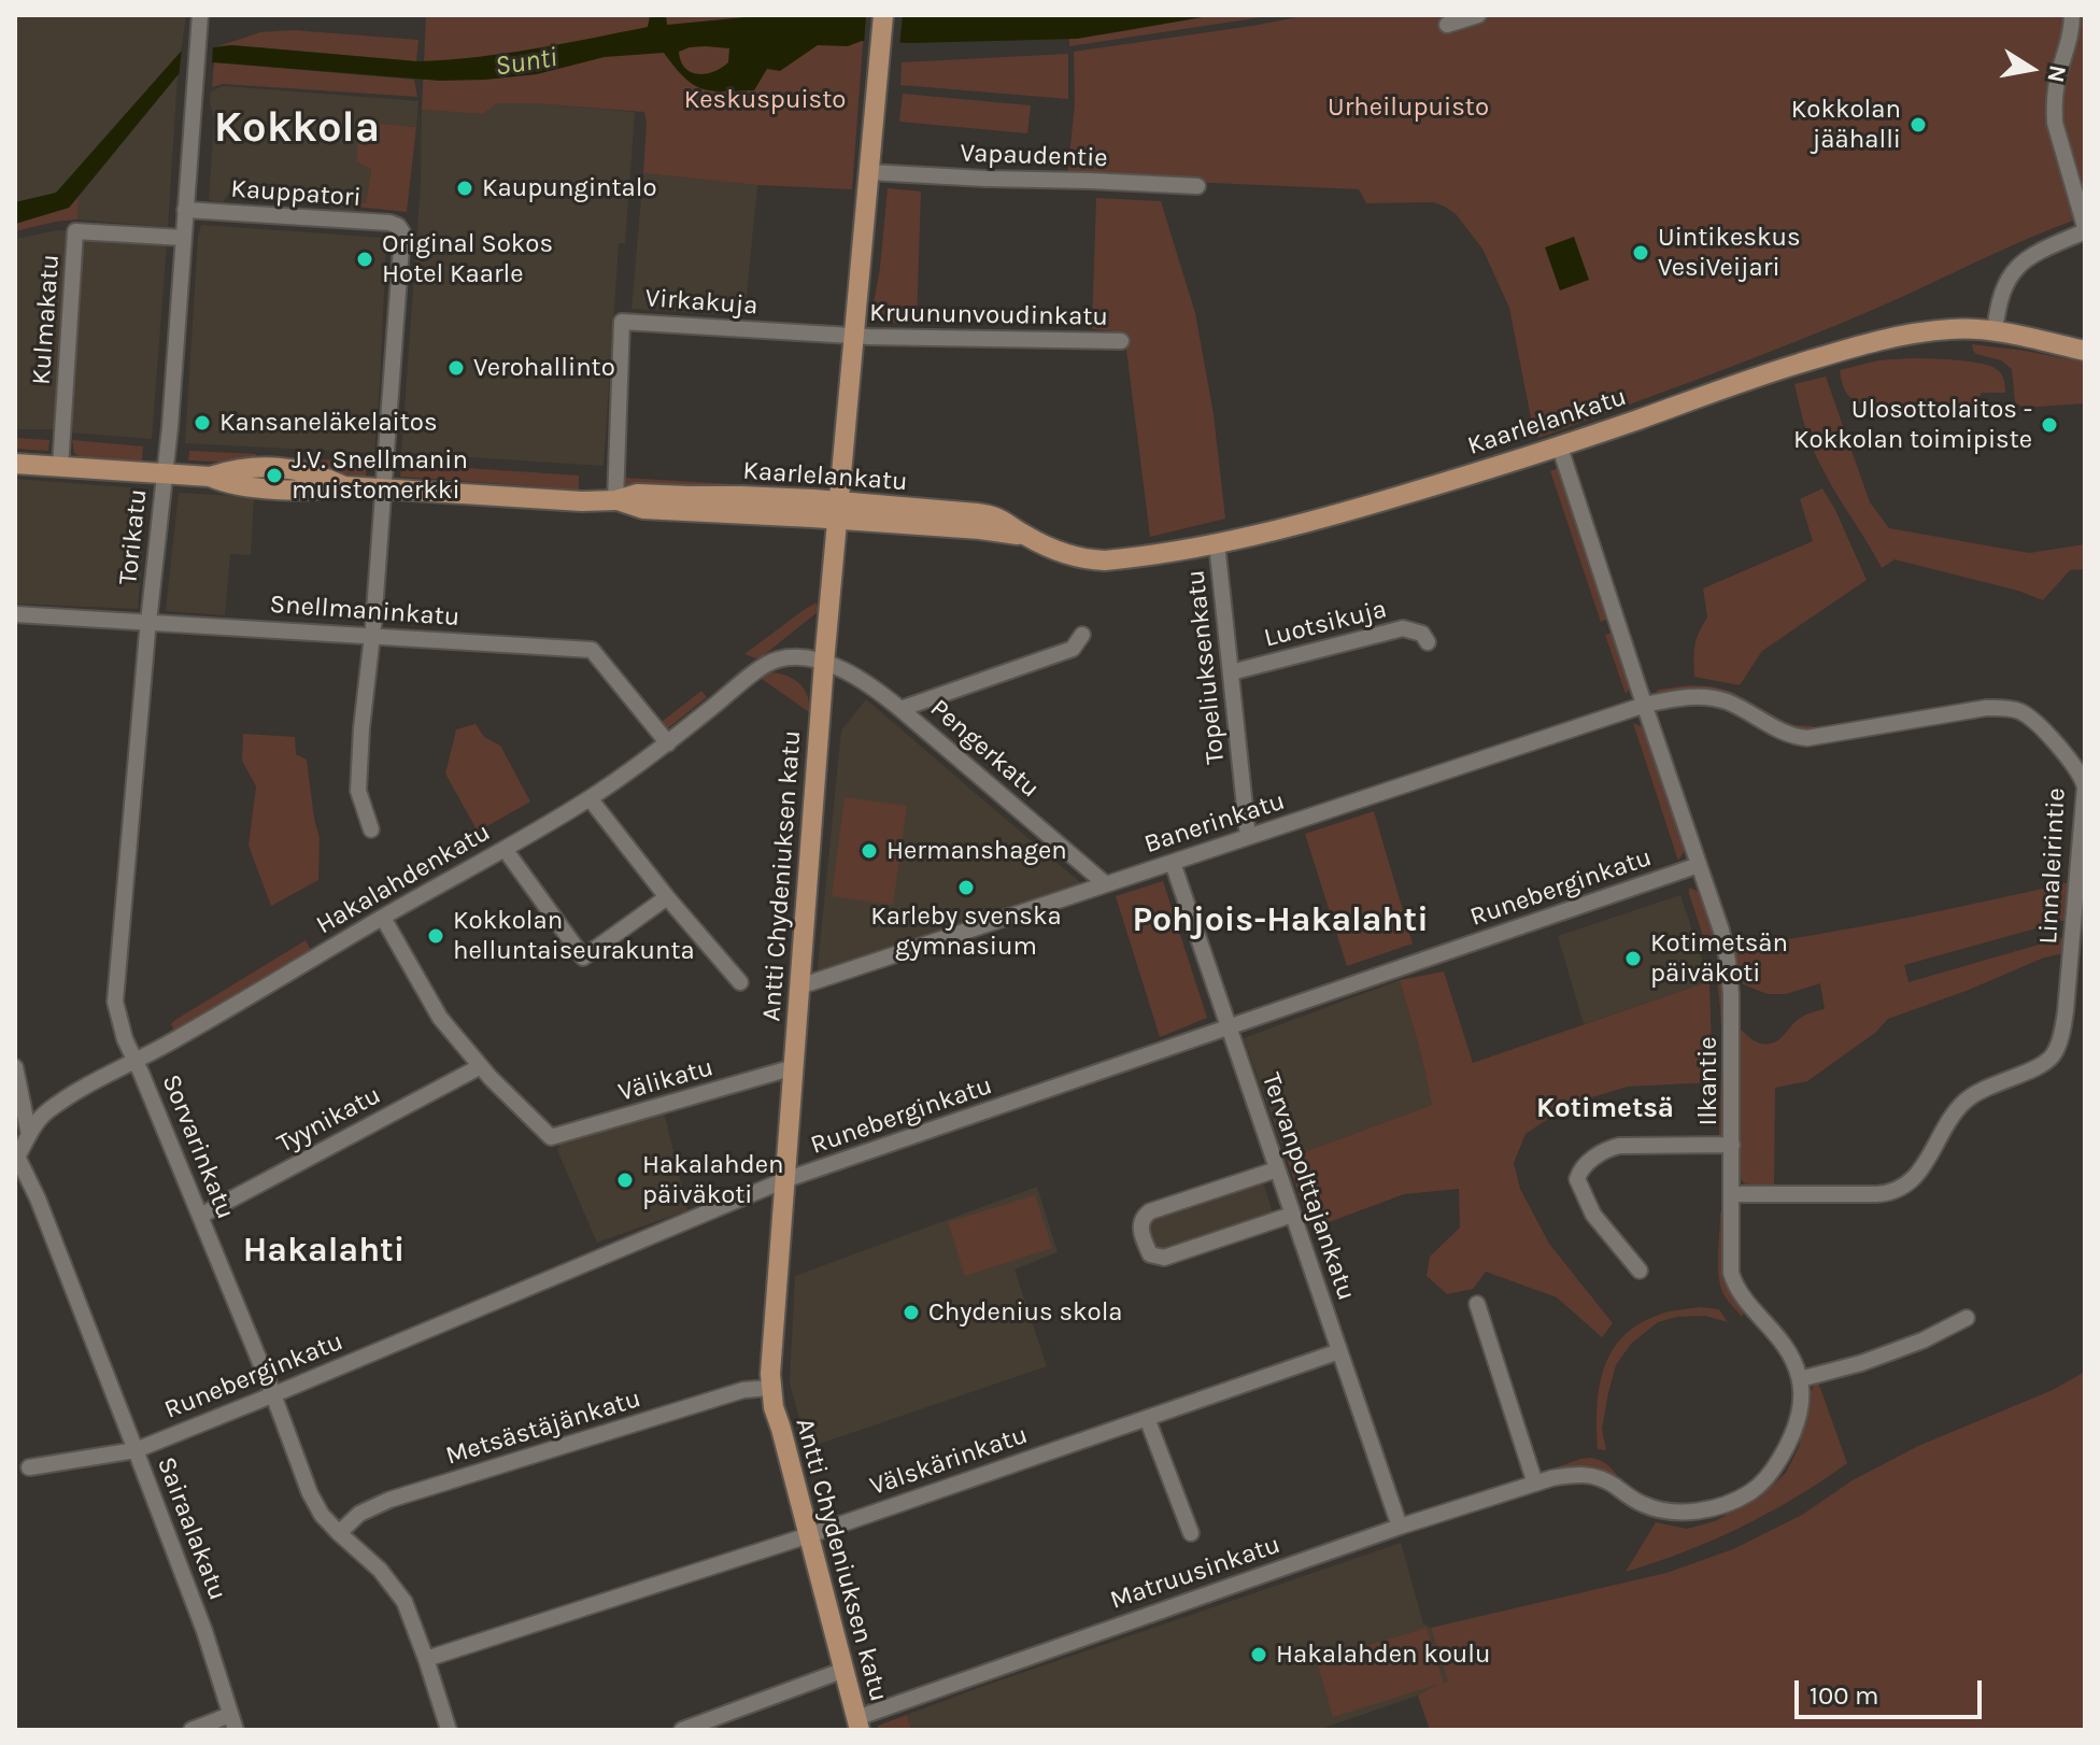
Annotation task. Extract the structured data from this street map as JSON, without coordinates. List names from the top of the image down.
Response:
{
  "streets": {
    "main road": ["Kaarlelankatu", "Antti Chydeniuksen katu"],
    "street": [
      "Vapaudentie",
      "Kauppatori",
      "Virkakuja",
      "Kruununvoudinkatu",
      "Kulmakatu",
      "Torikatu",
      "Snellmaninkatu",
      "Luotsikuja",
      "Topeliuksenkatu",
      "Pengerkatu",
      "Banerinkatu",
      "Linnaleirintie",
      "Hakalahdenkatu",
      "Runeberginkatu",
      "Välikatu",
      "Ilkantie",
      "Tyynikatu",
      "Sorvarinkatu",
      "Tervanpolttajankatu",
      "Metsästäjänkatu",
      "Välskärinkatu",
      "Sairaalakatu",
      "Matruusinkatu"
    ]
  },
  "crossings": [
    ["Vapaudentie", "Antti Chydeniuksen katu"],
    ["Kauppatori", "Kaarlelankatu"],
    ["Kauppatori", "Torikatu"],
    ["Virkakuja", "Kruununvoudinkatu"],
    ["Virkakuja", "Kaarlelankatu"],
    ["Virkakuja", "Antti Chydeniuksen katu"],
    ["Kruununvoudinkatu", "Antti Chydeniuksen katu"],
    ["Kulmakatu", "Kaarlelankatu"],
    ["Kulmakatu", "Torikatu"],
    ["Kaarlelankatu", "Torikatu"],
    ["Kaarlelankatu", "Topeliuksenkatu"],
    ["Kaarlelankatu", "Antti Chydeniuksen katu"],
    ["Kaarlelankatu", "Ilkantie"],
    ["Torikatu", "Snellmaninkatu"],
    ["Torikatu", "Hakalahdenkatu"],
    ["Torikatu", "Sorvarinkatu"],
    ["Snellmaninkatu", "Hakalahdenkatu"],
    ["Luotsikuja", "Topeliuksenkatu"],
    ["Topeliuksenkatu", "Banerinkatu"],
    ["Pengerkatu", "Banerinkatu"],
    ["Pengerkatu", "Antti Chydeniuksen katu"],
    ["Pengerkatu", "Hakalahdenkatu"],
    ["Banerinkatu", "Linnaleirintie"],
    ["Banerinkatu", "Antti Chydeniuksen katu"],
    ["Banerinkatu", "Ilkantie"],
    ["Banerinkatu", "Tervanpolttajankatu"],
    ["Linnaleirintie", "Ilkantie"],
    ["Antti Chydeniuksen katu", "Hakalahdenkatu"],
    ["Antti Chydeniuksen katu", "Runeberginkatu"],
    ["Antti Chydeniuksen katu", "Välikatu"],
    ["Antti Chydeniuksen katu", "Metsästäjänkatu"],
    ["Antti Chydeniuksen katu", "Välskärinkatu"],
    ["Antti Chydeniuksen katu", "Matruusinkatu"],
    ["Hakalahdenkatu", "Sorvarinkatu"],
    ["Hakalahdenkatu", "Sairaalakatu"],
    ["Runeberginkatu", "Ilkantie"],
    ["Runeberginkatu", "Sorvarinkatu"],
    ["Runeberginkatu", "Tervanpolttajankatu"],
    ["Runeberginkatu", "Sairaalakatu"],
    ["Välikatu", "Tyynikatu"],
    ["Ilkantie", "Matruusinkatu"],
    ["Tyynikatu", "Sorvarinkatu"],
    ["Sorvarinkatu", "Metsästäjänkatu"],
    ["Sorvarinkatu", "Välskärinkatu"],
    ["Tervanpolttajankatu", "Välskärinkatu"],
    ["Tervanpolttajankatu", "Matruusinkatu"]
  ],
  "districts": [
    "Kokkola",
    "Pohjois-Hakalahti",
    "Kotimetsä",
    "Hakalahti"
  ],
  "water": ["Sunti"],
  "parks": ["Keskuspuisto", "Urheilupuisto"],
  "places": [
    "Kokkolan jäähalli",
    "Kaupungintalo",
    "Uintikeskus VesiVeijari",
    "Original Sokos Hotel Kaarle",
    "Verohallinto",
    "Kansaneläkelaitos",
    "Ulosottolaitos - Kokkolan toimipiste",
    "J.V. Snellmanin muistomerkki",
    "Hermanshagen",
    "Karleby svenska gymnasium",
    "Kokkolan helluntaiseurakunta",
    "Kotimetsän päiväkoti",
    "Hakalahden päiväkoti",
    "Chydenius skola",
    "Hakalahden koulu"
  ],
  "scale_bar": "100 m",
  "north": "right"
}
